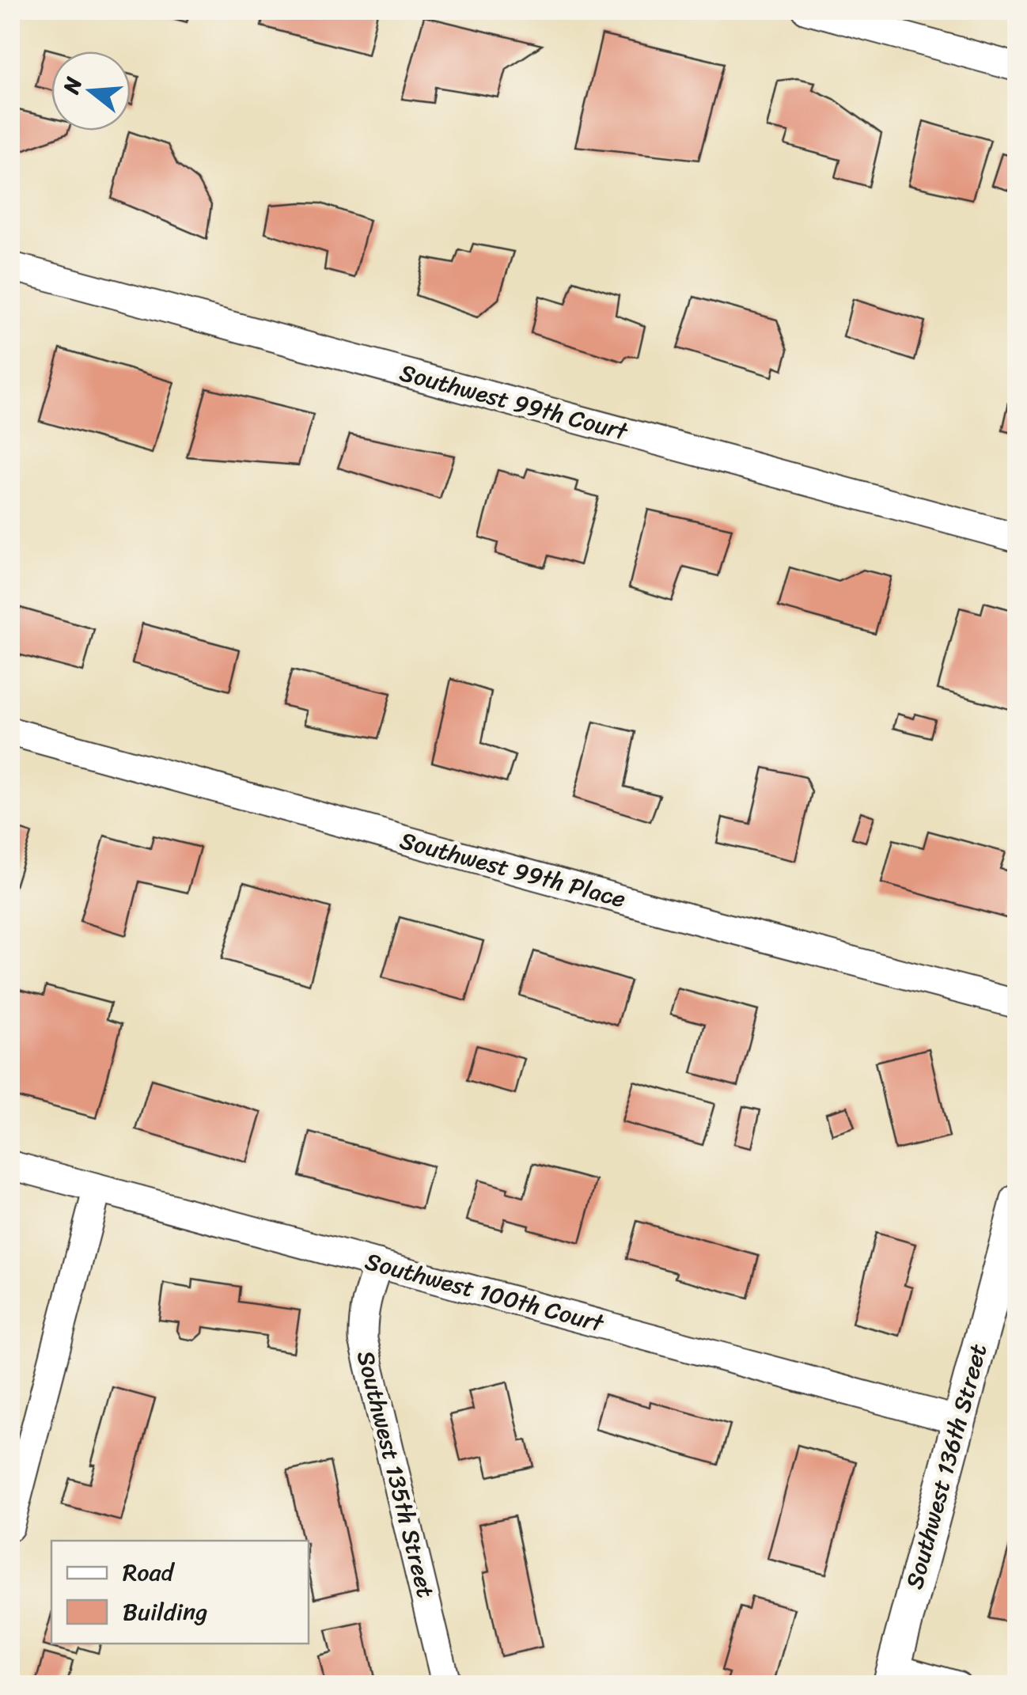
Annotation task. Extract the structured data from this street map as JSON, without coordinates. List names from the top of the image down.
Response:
{
  "streets": {
    "street": [
      "Southwest 99th Court",
      "Southwest 99th Place",
      "Southwest 100th Court",
      "Southwest 136th Street",
      "Southwest 135th Street"
    ]
  },
  "crossings": [
    ["Southwest 100th Court", "Southwest 136th Street"],
    ["Southwest 100th Court", "Southwest 135th Street"]
  ],
  "legend": ["Road", "Building"],
  "north": "left"
}
